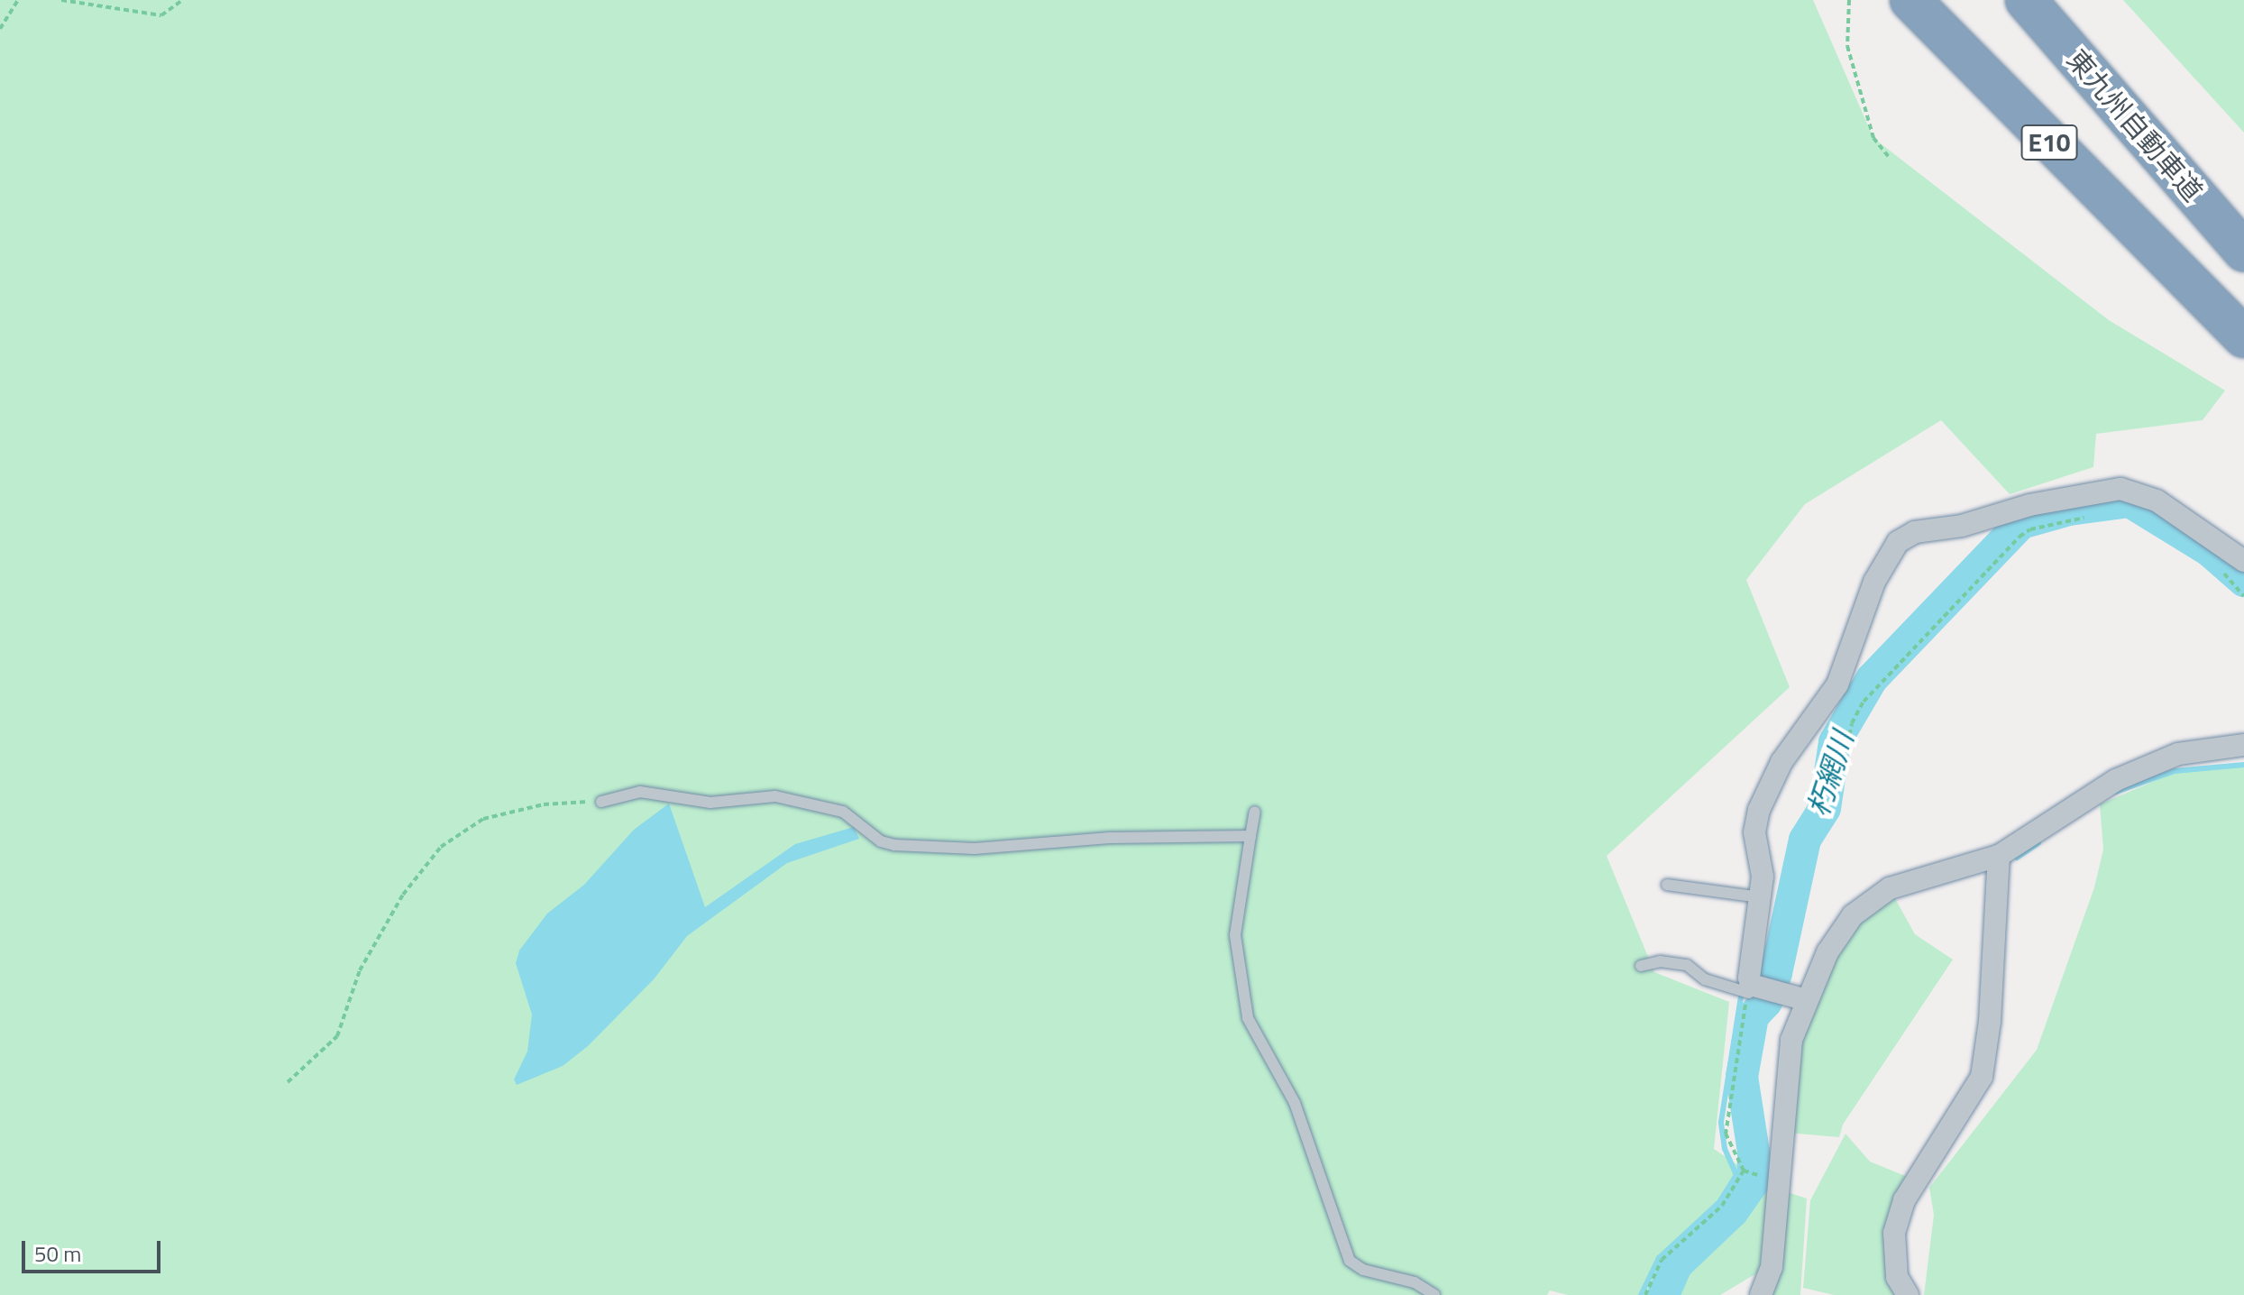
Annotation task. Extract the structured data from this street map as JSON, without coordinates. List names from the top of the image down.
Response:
{
  "streets": {
    "highway": ["東九州自動車道", "E10"]
  },
  "water": ["朽網川"],
  "scale_bar": "50 m"
}
